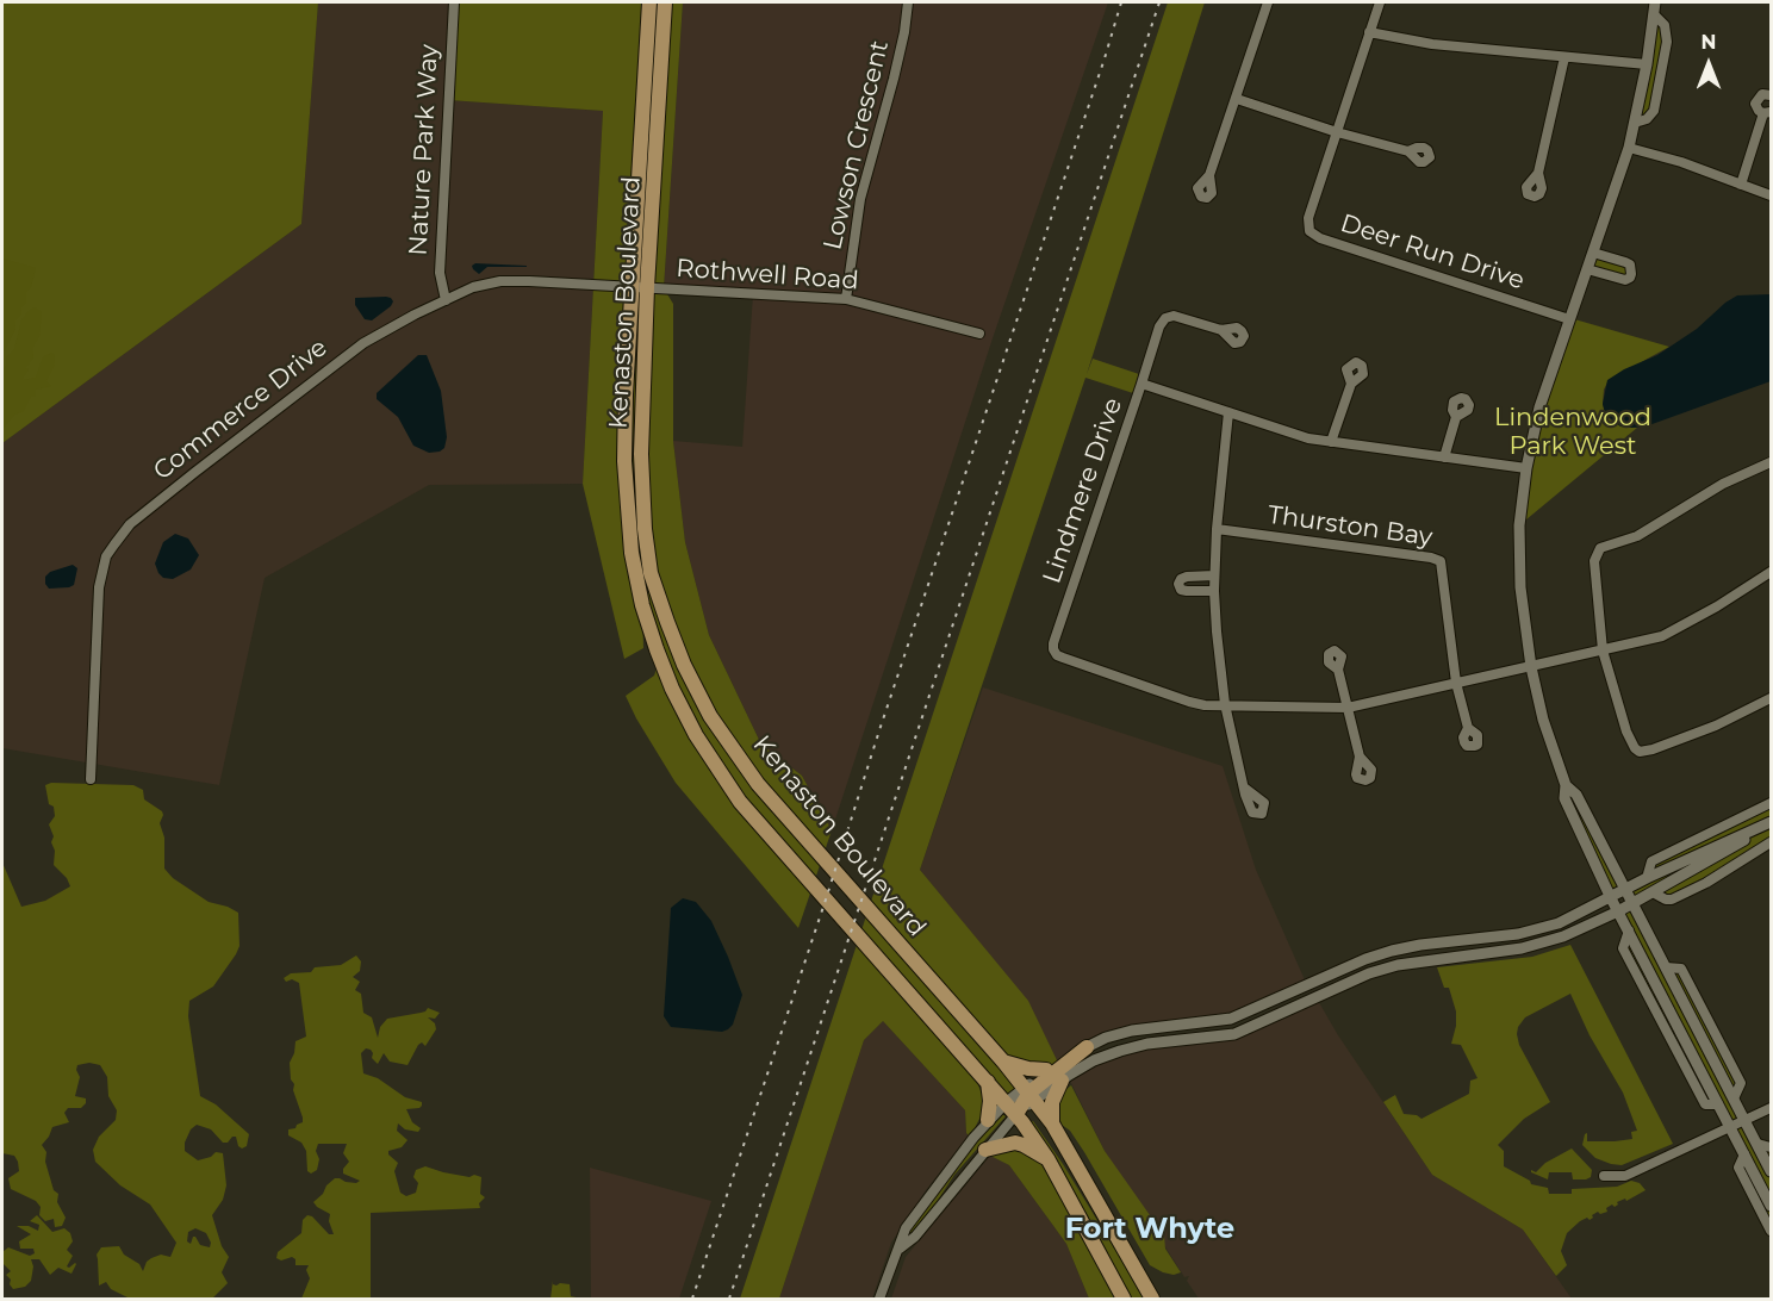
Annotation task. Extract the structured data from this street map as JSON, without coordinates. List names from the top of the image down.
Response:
{
  "streets": {
    "main road": ["Kenaston Boulevard"],
    "street": [
      "Lowson Crescent",
      "Nature Park Way",
      "Deer Run Drive",
      "Rothwell Road",
      "Commerce Drive",
      "Lindmere Drive",
      "Thurston Bay"
    ]
  },
  "crossings": [
    ["Lowson Crescent", "Rothwell Road"],
    ["Nature Park Way", "Commerce Drive"],
    ["Rothwell Road", "Kenaston Boulevard"],
    ["Rothwell Road", "Commerce Drive"],
    ["Kenaston Boulevard", "Commerce Drive"]
  ],
  "districts": ["Fort Whyte"],
  "parks": ["Lindenwood Park West"],
  "north": "top"
}
